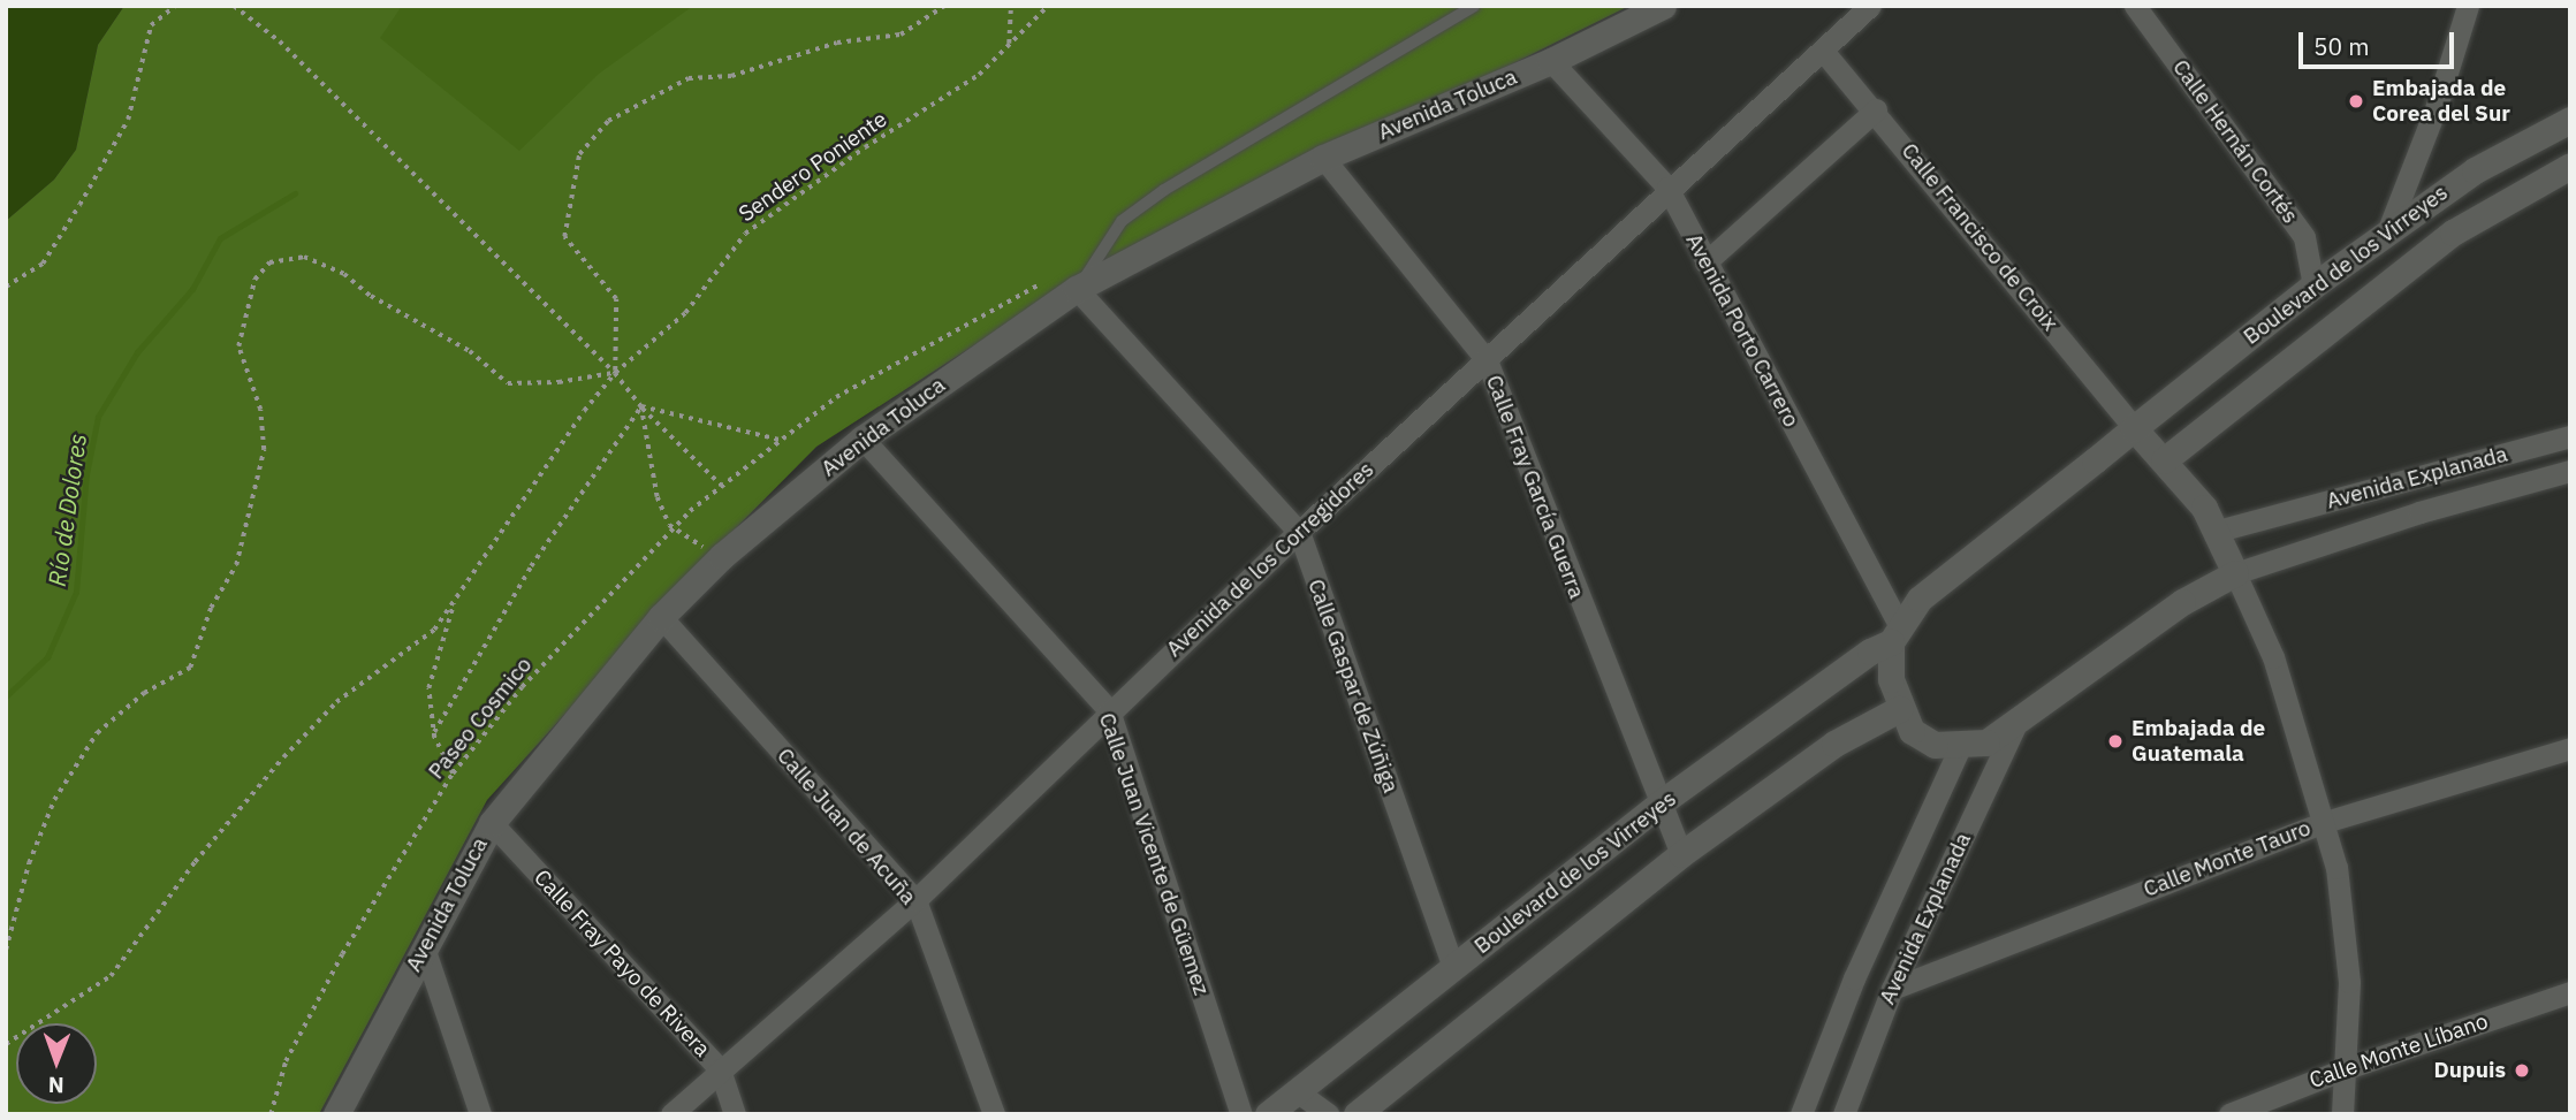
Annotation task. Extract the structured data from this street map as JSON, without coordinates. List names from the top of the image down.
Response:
{
  "streets": {
    "street": [
      "Avenida Toluca",
      "Calle Hernán Cortés",
      "Calle Francisco de Croix",
      "Boulevard de los Virreyes",
      "Avenida Porto Carrero",
      "Avenida Explanada",
      "Calle Fray García Guerra",
      "Avenida de los Corregidores",
      "Calle Gaspar de Zúñiga",
      "Calle Juan de Acuña",
      "Calle Juan Vicente de Güemez",
      "Calle Monte Tauro",
      "Calle Fray Payo de Rivera",
      "Calle Monte Líbano"
    ],
    "path": ["Sendero Poniente", "Paseo Cosmico"]
  },
  "crossings": [
    ["Avenida Toluca", "Avenida Porto Carrero"],
    ["Avenida Toluca", "Calle Fray García Guerra"],
    ["Avenida Toluca", "Calle Gaspar de Zúñiga"],
    ["Avenida Toluca", "Calle Juan de Acuña"],
    ["Avenida Toluca", "Calle Juan Vicente de Güemez"],
    ["Avenida Toluca", "Calle Fray Payo de Rivera"],
    ["Calle Hernán Cortés", "Boulevard de los Virreyes"],
    ["Calle Francisco de Croix", "Boulevard de los Virreyes"],
    ["Calle Francisco de Croix", "Avenida de los Corregidores"],
    ["Boulevard de los Virreyes", "Avenida Porto Carrero"],
    ["Boulevard de los Virreyes", "Calle Fray García Guerra"],
    ["Boulevard de los Virreyes", "Calle Gaspar de Zúñiga"],
    ["Avenida Porto Carrero", "Avenida de los Corregidores"],
    ["Avenida Explanada", "Calle Monte Tauro"],
    ["Calle Fray García Guerra", "Avenida de los Corregidores"],
    ["Avenida de los Corregidores", "Calle Gaspar de Zúñiga"],
    ["Avenida de los Corregidores", "Calle Juan de Acuña"],
    ["Avenida de los Corregidores", "Calle Juan Vicente de Güemez"],
    ["Avenida de los Corregidores", "Calle Fray Payo de Rivera"]
  ],
  "water": ["Río de Dolores"],
  "places": ["Embajada de Corea del Sur", "Embajada de Guatemala", "Dupuis"],
  "scale_bar": "50 m",
  "north": "bottom"
}
